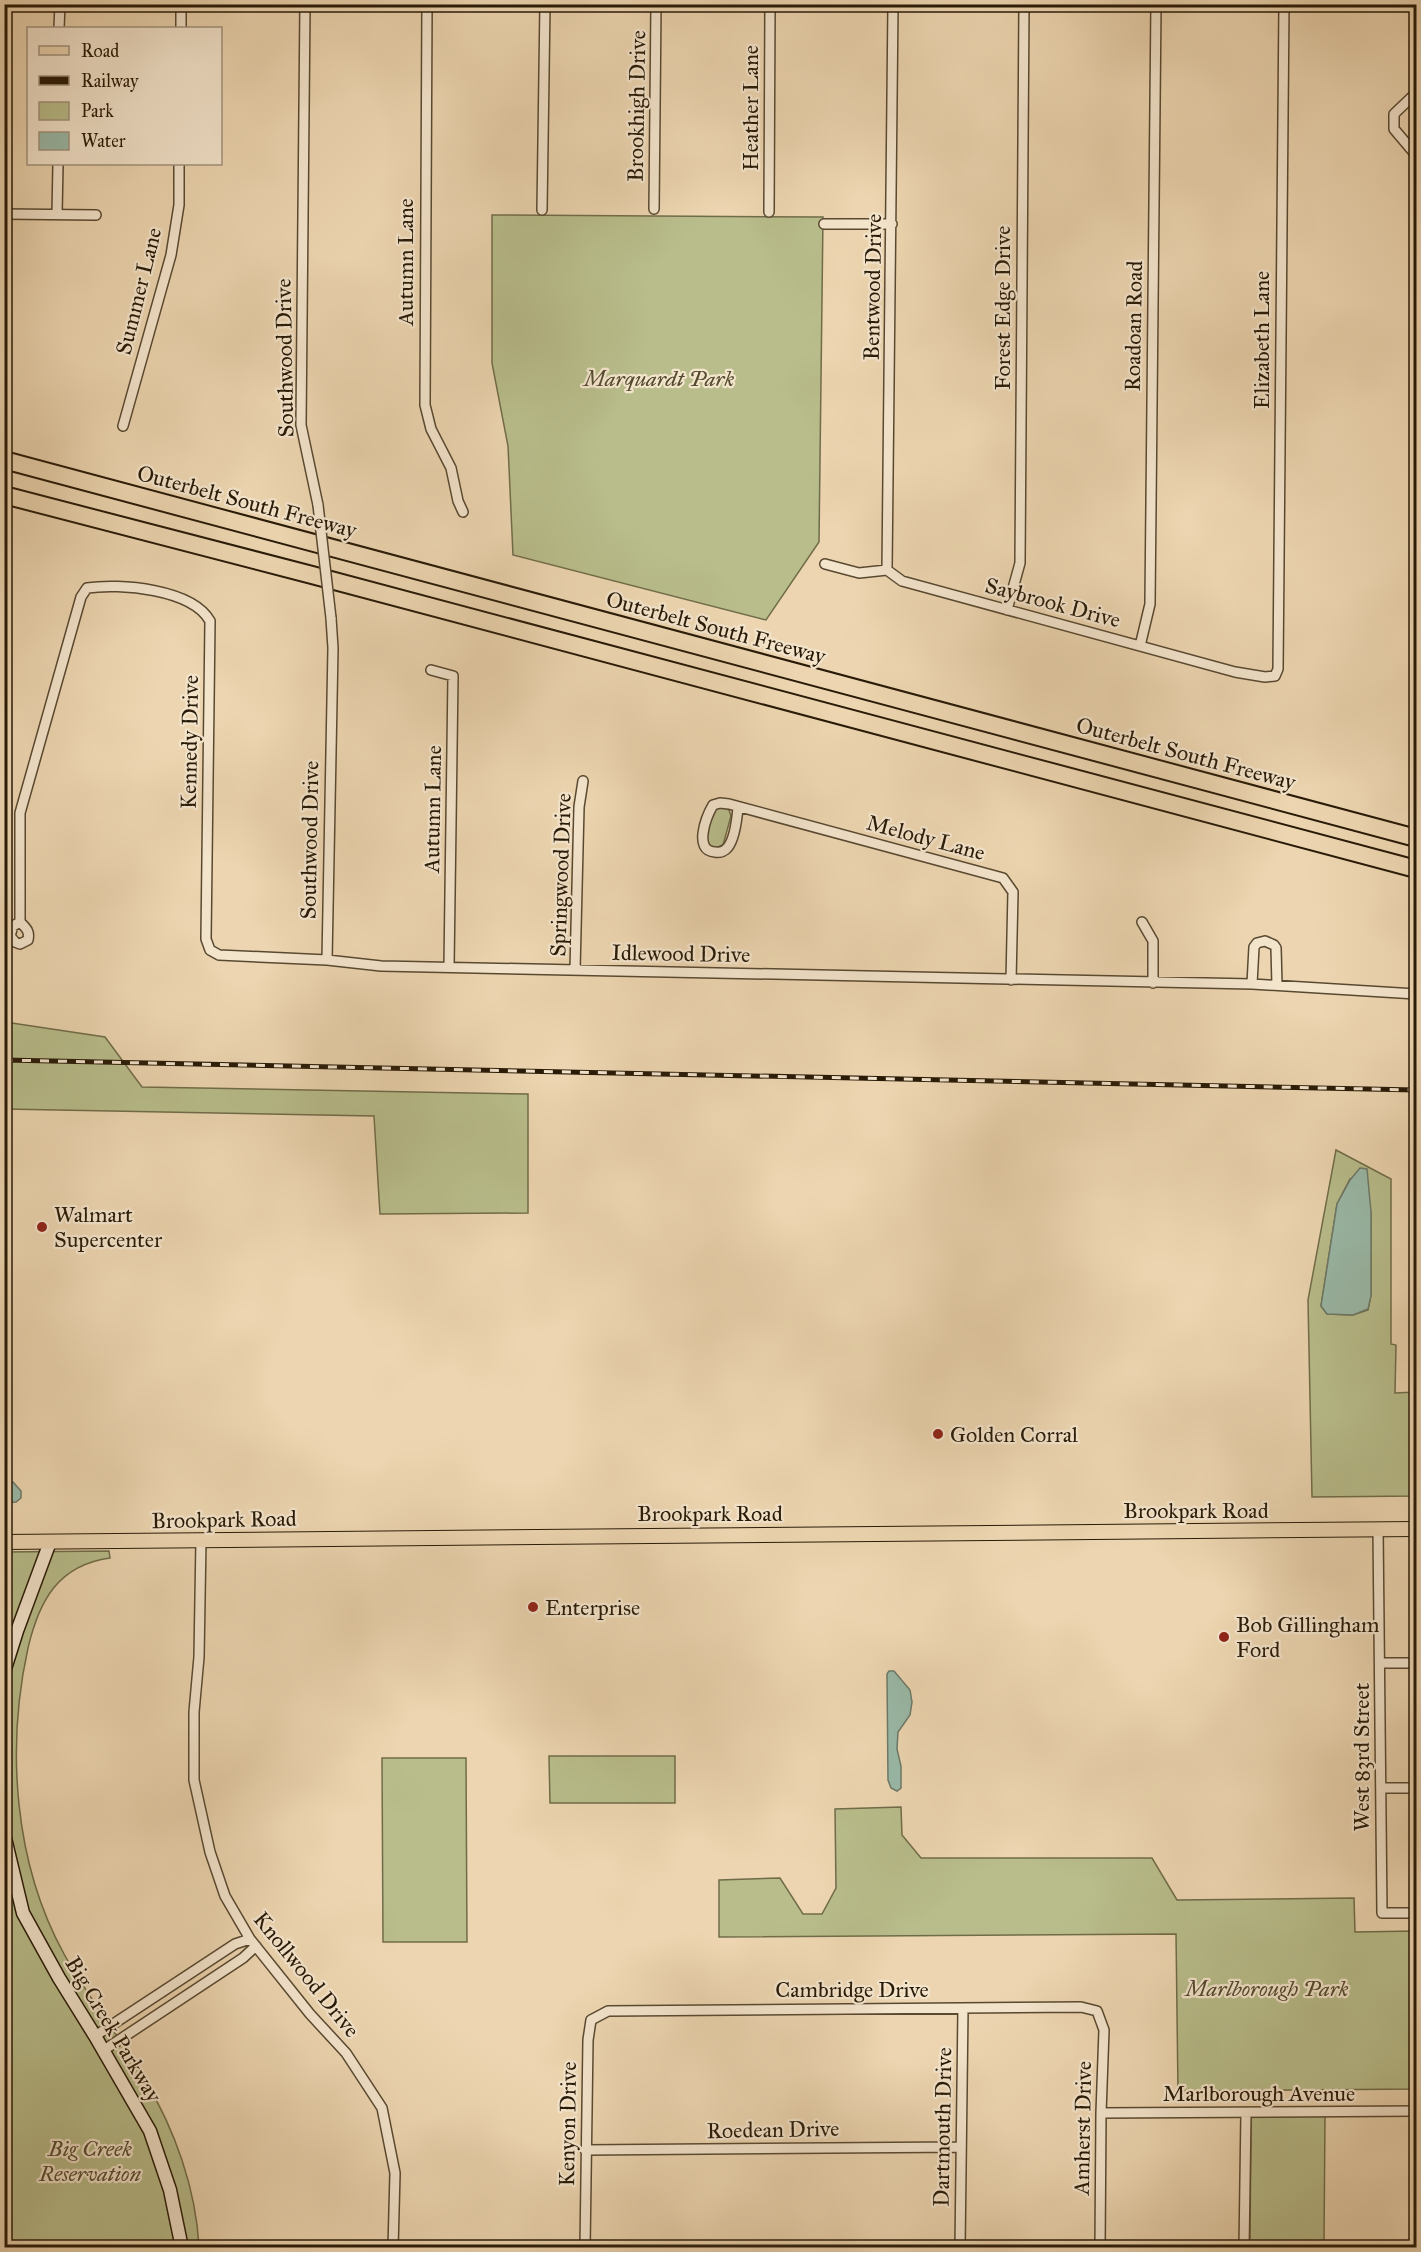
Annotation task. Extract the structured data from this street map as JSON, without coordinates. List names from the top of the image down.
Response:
{
  "streets": {
    "highway": ["Outerbelt South Freeway"],
    "main road": ["Brookpark Road"],
    "street": [
      "Brookhigh Drive",
      "Heather Lane",
      "Autumn Lane",
      "Bentwood Drive",
      "Summer Lane",
      "Forest Edge Drive",
      "Roadoan Road",
      "Elizabeth Lane",
      "Southwood Drive",
      "Saybrook Drive",
      "Kennedy Drive",
      "Melody Lane",
      "Springwood Drive",
      "Idlewood Drive",
      "West 83rd Street",
      "Knollwood Drive",
      "Cambridge Drive",
      "Big Creek Parkway",
      "Marlborough Avenue",
      "Kenyon Drive",
      "Dartmouth Drive",
      "Amherst Drive",
      "Roedean Drive"
    ]
  },
  "crossings": [
    ["Autumn Lane", "Idlewood Drive"],
    ["Bentwood Drive", "Saybrook Drive"],
    ["Forest Edge Drive", "Saybrook Drive"],
    ["Roadoan Road", "Saybrook Drive"],
    ["Elizabeth Lane", "Saybrook Drive"],
    ["Southwood Drive", "Idlewood Drive"],
    ["Kennedy Drive", "Idlewood Drive"],
    ["Melody Lane", "Idlewood Drive"],
    ["Springwood Drive", "Idlewood Drive"],
    ["Brookpark Road", "West 83rd Street"],
    ["Brookpark Road", "Knollwood Drive"],
    ["Cambridge Drive", "Kenyon Drive"],
    ["Cambridge Drive", "Dartmouth Drive"],
    ["Cambridge Drive", "Amherst Drive"],
    ["Marlborough Avenue", "Amherst Drive"],
    ["Kenyon Drive", "Roedean Drive"],
    ["Dartmouth Drive", "Roedean Drive"]
  ],
  "parks": ["Marquardt Park", "Marlborough Park", "Big Creek Reservation"],
  "places": [
    "Walmart Supercenter",
    "Golden Corral",
    "Enterprise",
    "Bob Gillingham Ford"
  ],
  "legend": [
    "Road",
    "Railway",
    "Park",
    "Water"
  ]
}
